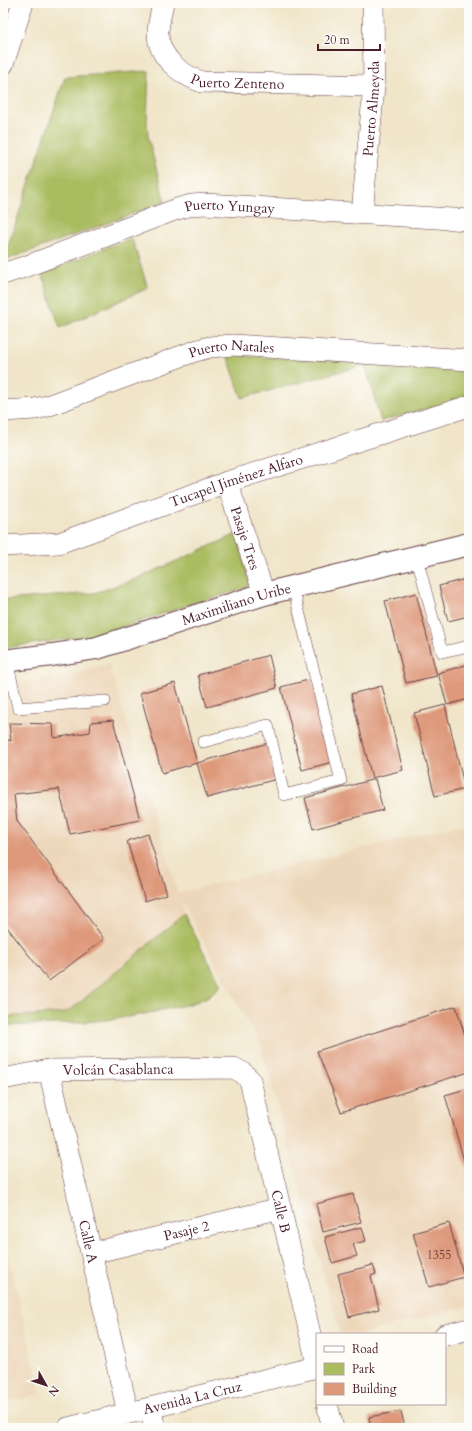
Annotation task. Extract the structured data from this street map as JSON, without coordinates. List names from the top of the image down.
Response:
{
  "streets": {
    "street": [
      "Puerto Zenteno",
      "Puerto Almeyda",
      "Puerto Yungay",
      "Puerto Natales",
      "Tucapel Jiménez Alfaro",
      "Pasaje Tres",
      "Maximiliano Uribe",
      "Volcán Casablanca",
      "Calle B",
      "Pasaje 2",
      "Calle A",
      "Avenida La Cruz"
    ]
  },
  "crossings": [
    ["Puerto Zenteno", "Puerto Almeyda"],
    ["Puerto Almeyda", "Puerto Yungay"],
    ["Tucapel Jiménez Alfaro", "Pasaje Tres"],
    ["Pasaje Tres", "Maximiliano Uribe"],
    ["Volcán Casablanca", "Calle B"],
    ["Volcán Casablanca", "Calle A"],
    ["Calle B", "Pasaje 2"],
    ["Pasaje 2", "Calle A"],
    ["Calle A", "Avenida La Cruz"]
  ],
  "house_numbers": ["1355"],
  "legend": ["Road", "Park", "Building"],
  "scale_bar": "20 m",
  "north": "bottom right"
}
